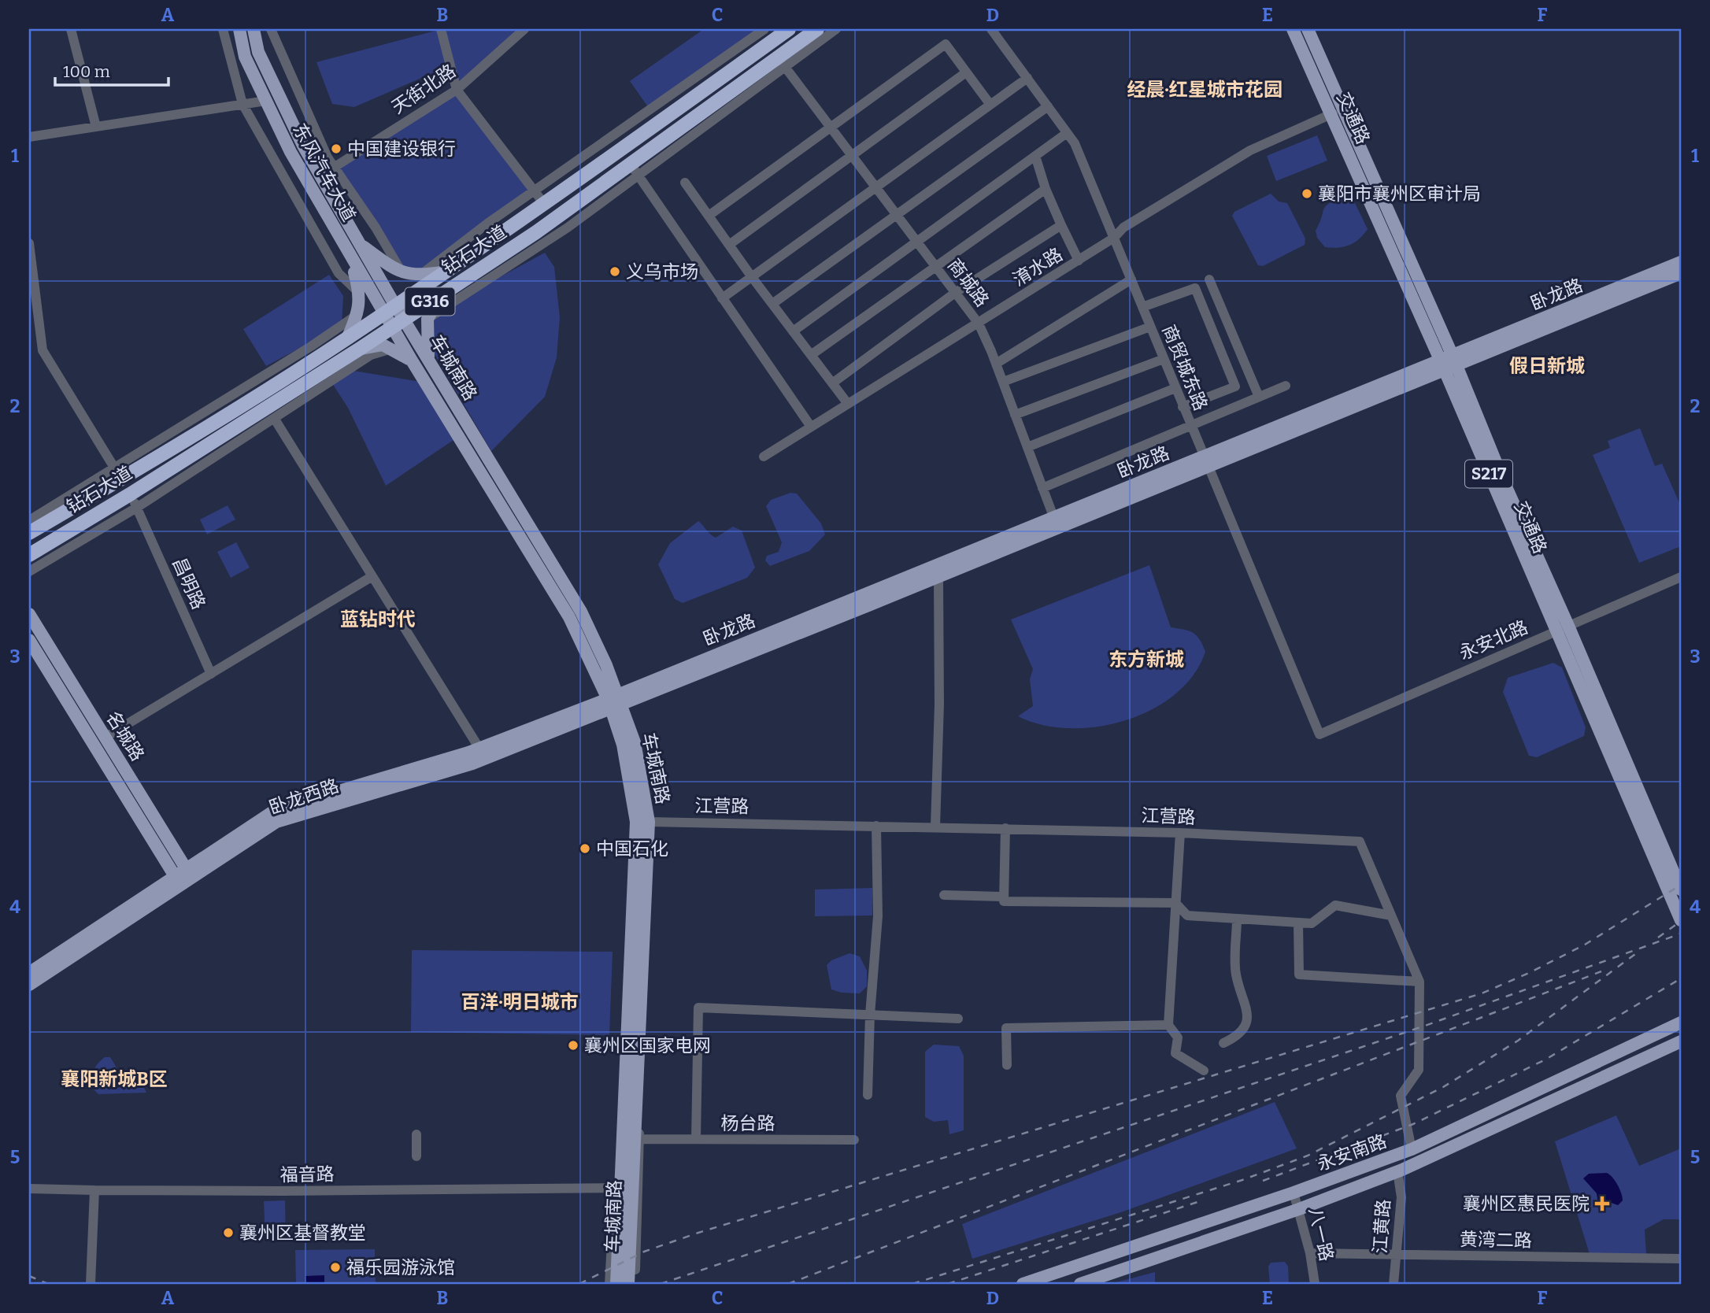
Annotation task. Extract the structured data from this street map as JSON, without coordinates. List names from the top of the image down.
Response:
{
  "streets": {
    "highway": ["钻石大道", "G316"],
    "main road": [
      "交通路",
      "东风汽车大道",
      "卧龙路",
      "车城南路",
      "S217",
      "名城路",
      "卧龙西路",
      "永安南路"
    ],
    "street": [
      "天街北路",
      "淯水路",
      "商城路",
      "商贸城东路",
      "昌明路",
      "永安北路",
      "江营路",
      "杨台路",
      "福音路",
      "江黄路",
      "八一路",
      "黄湾二路"
    ]
  },
  "crossings": [
    ["交通路", "淯水路"],
    ["交通路", "卧龙路"],
    ["交通路", "永安北路"],
    ["东风汽车大道", "钻石大道"],
    ["东风汽车大道", "车城南路"],
    ["钻石大道", "商城路"],
    ["钻石大道", "车城南路"],
    ["钻石大道", "昌明路"],
    ["淯水路", "商城路"],
    ["淯水路", "商贸城东路"],
    ["商城路", "卧龙路"],
    ["卧龙路", "车城南路"],
    ["卧龙路", "商贸城东路"],
    ["卧龙路", "卧龙西路"],
    ["车城南路", "卧龙西路"],
    ["车城南路", "江营路"],
    ["商贸城东路", "永安北路"],
    ["名城路", "卧龙西路"],
    ["江营路", "永安南路"],
    ["永安南路", "江黄路"],
    ["永安南路", "八一路"],
    ["江黄路", "黄湾二路"],
    ["八一路", "黄湾二路"]
  ],
  "districts": [
    "经晨·红星城市花园",
    "假日新城",
    "蓝钻时代",
    "东方新城",
    "百洋·明日城市",
    "襄阳新城B区"
  ],
  "places": {
    "other": [
      "中国建设银行",
      "襄阳市襄州区审计局",
      "义乌市场",
      "中国石化",
      "襄州区国家电网",
      "襄州区基督教堂",
      "福乐园游泳馆"
    ],
    "health": ["襄州区惠民医院"]
  },
  "scale_bar": "100 m",
  "grid": {
    "columns": [
      "A",
      "B",
      "C",
      "D",
      "E",
      "F"
    ],
    "rows": [
      "1",
      "2",
      "3",
      "4",
      "5"
    ]
  }
}
